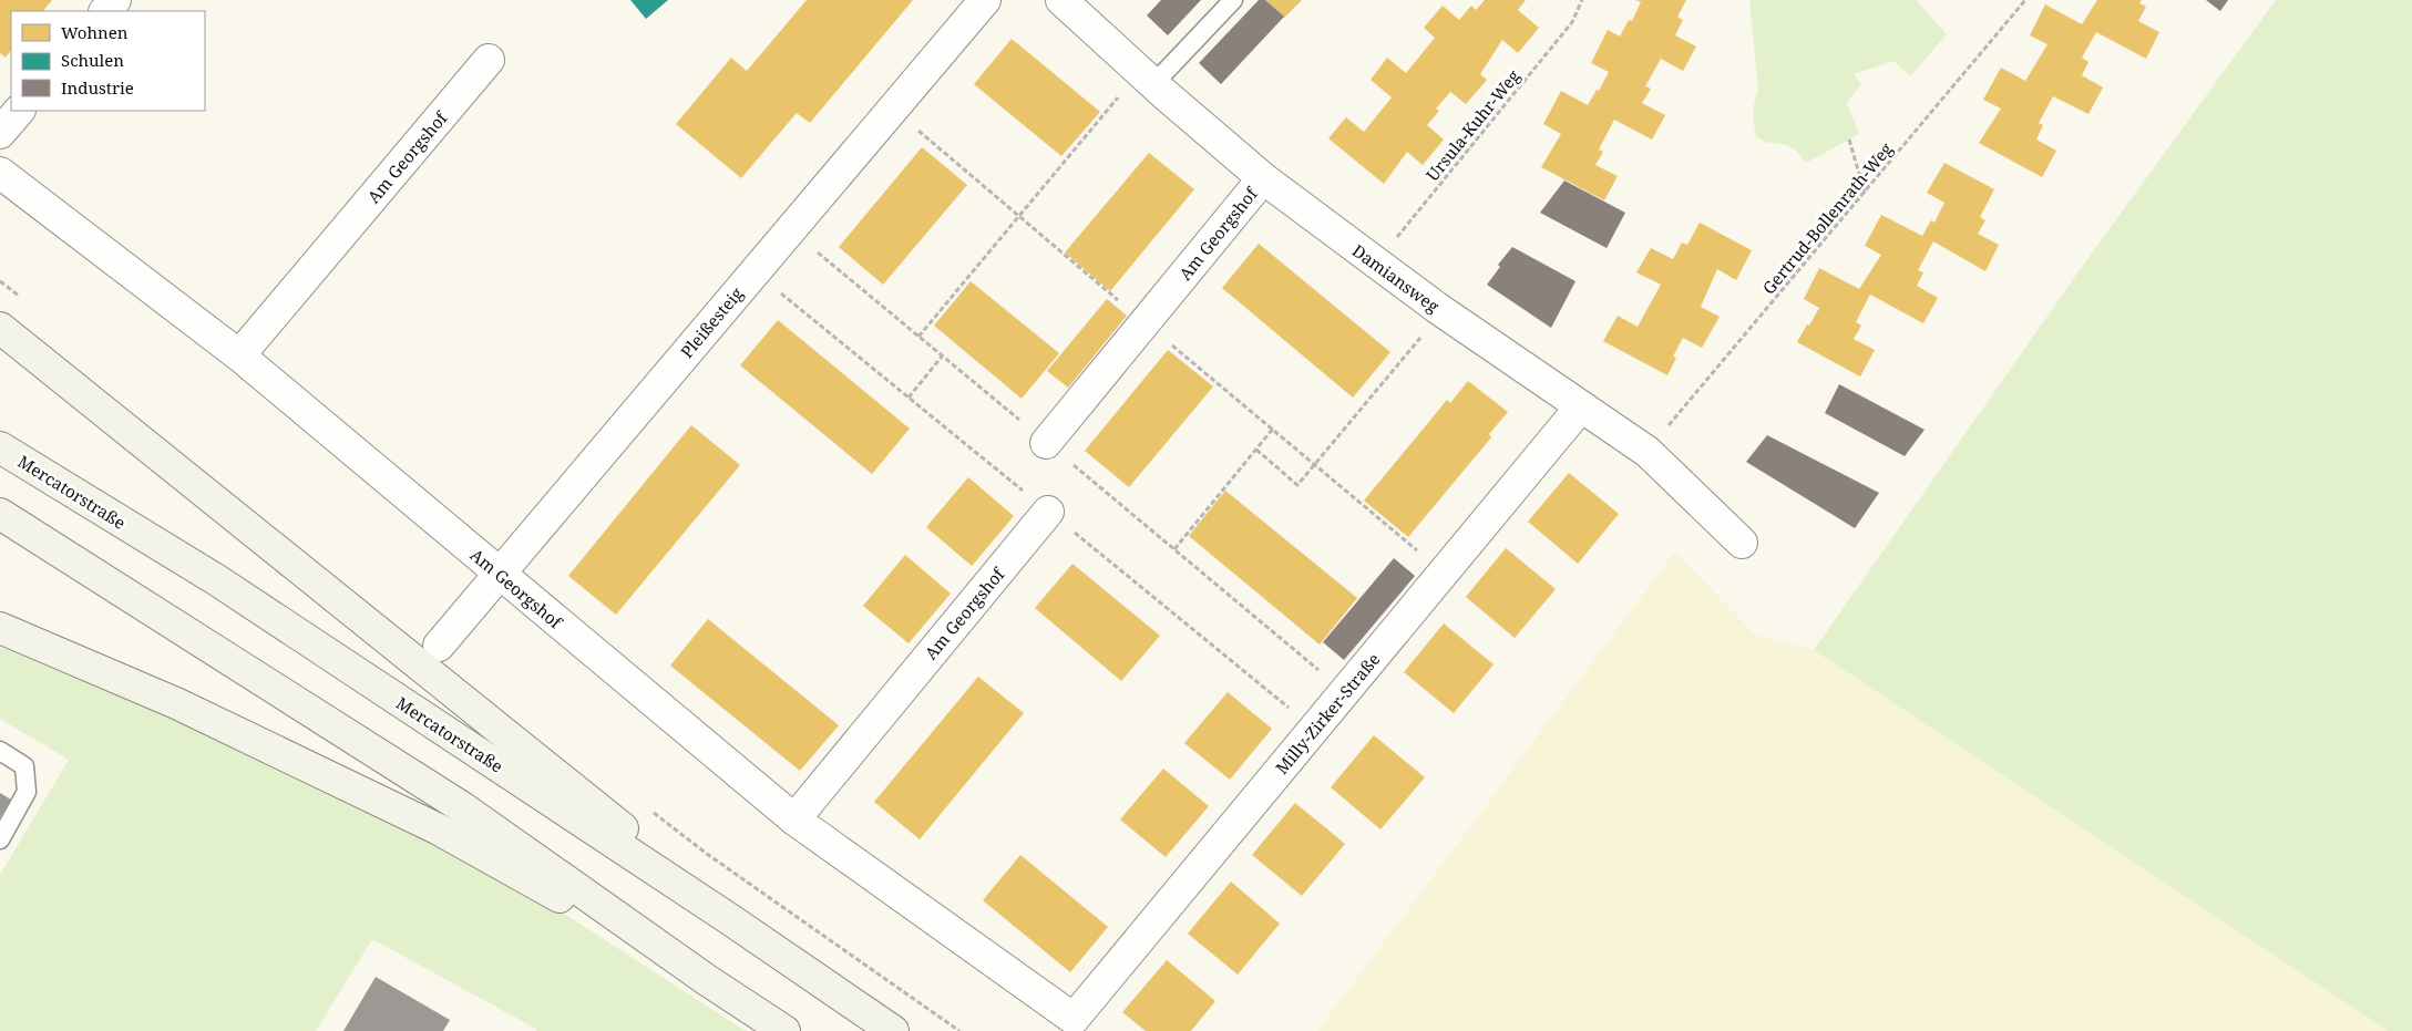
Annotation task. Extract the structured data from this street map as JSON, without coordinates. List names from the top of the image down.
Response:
{
  "streets": {
    "main road": ["Mercatorstraße"],
    "street": [
      "Am Georgshof",
      "Damiansweg",
      "Pleißesteig",
      "Milly-Zirker-Straße"
    ],
    "path": ["Ursula-Kuhr-Weg", "Gertrud-Bollenrath-Weg"]
  },
  "crossings": [
    ["Ursula-Kuhr-Weg", "Damiansweg"],
    ["Am Georgshof", "Damiansweg"],
    ["Am Georgshof", "Pleißesteig"],
    ["Am Georgshof", "Milly-Zirker-Straße"],
    ["Gertrud-Bollenrath-Weg", "Damiansweg"],
    ["Damiansweg", "Milly-Zirker-Straße"]
  ],
  "legend": ["Wohnen", "Schulen", "Industrie"]
}
